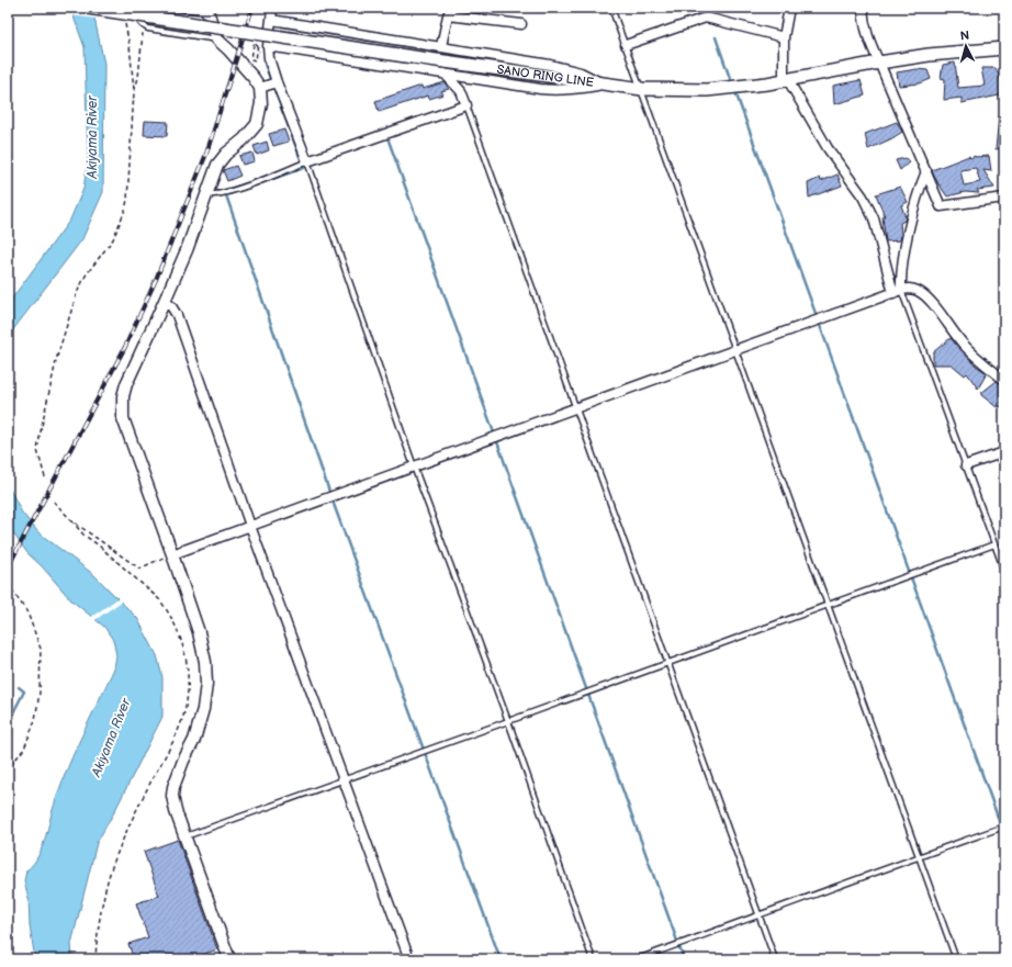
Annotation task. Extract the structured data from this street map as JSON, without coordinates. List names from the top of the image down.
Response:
{
  "streets": {
    "main road": ["SANO RING LINE"]
  },
  "water": ["Akiyama River"],
  "north": "top"
}
